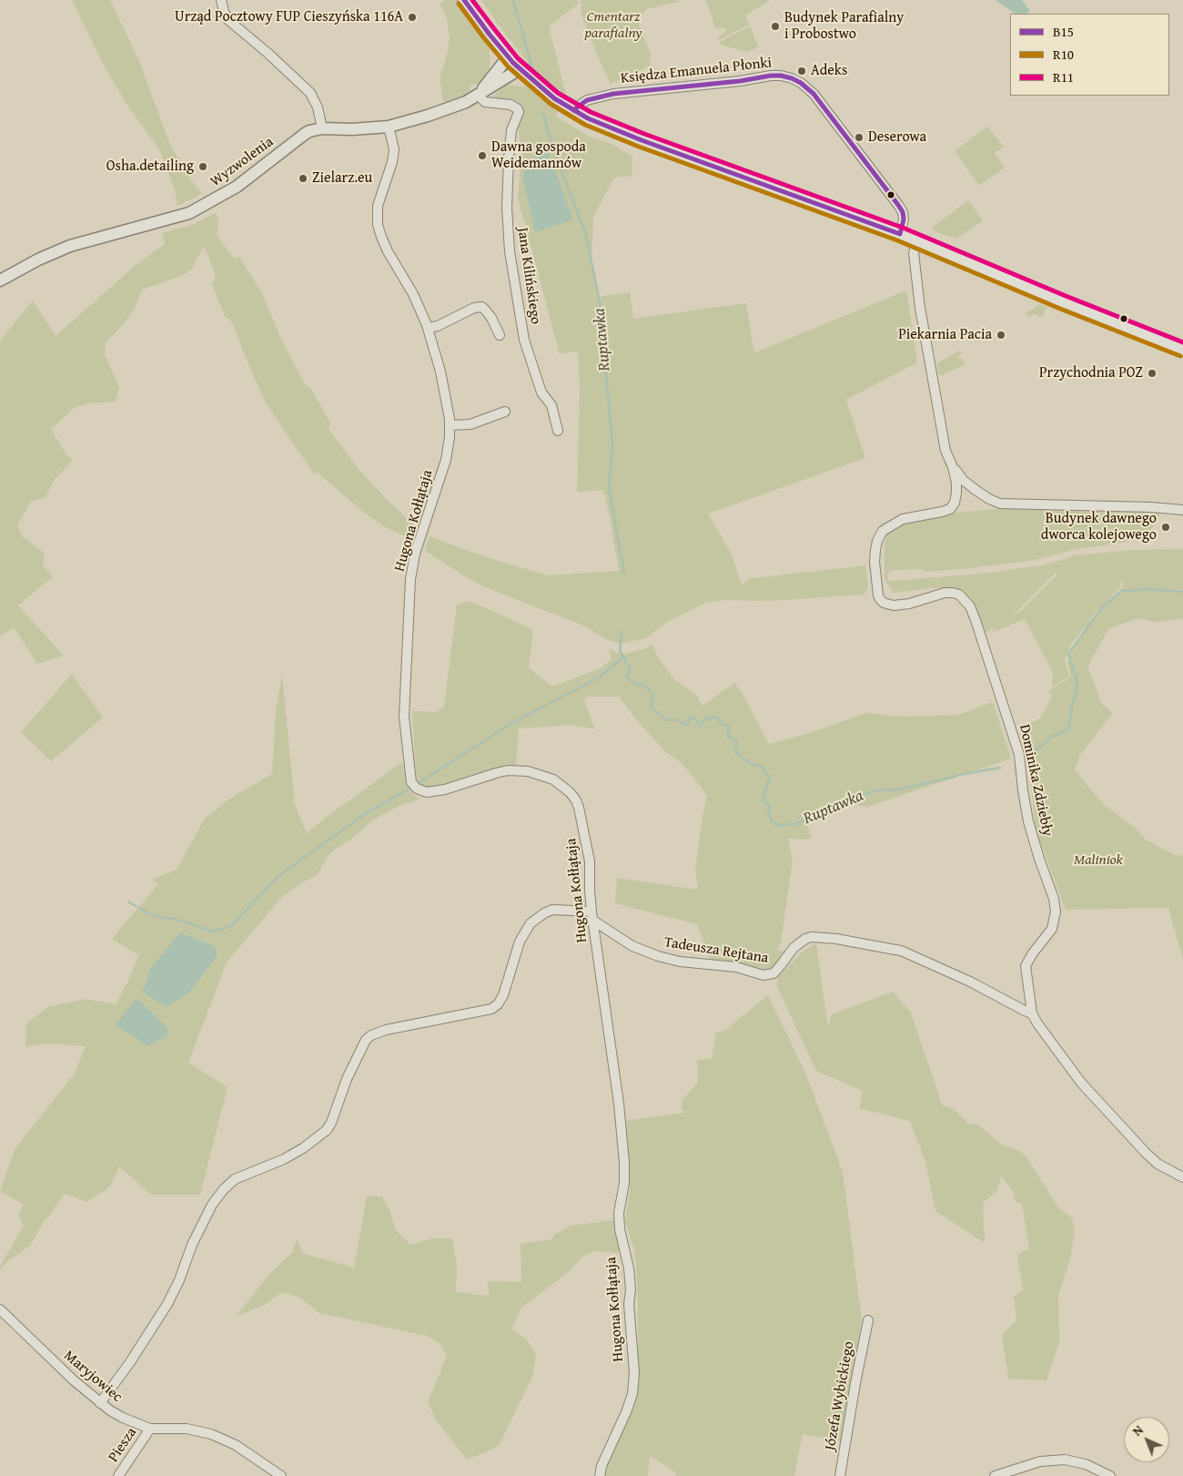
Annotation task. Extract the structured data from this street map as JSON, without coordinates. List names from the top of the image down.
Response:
{
  "streets": {
    "street": [
      "Księdza Emanuela Płonki",
      "Wyzwolenia",
      "Jana Kilińskiego",
      "Hugona Kołłątaja",
      "Dominika Zdziebły",
      "Tadeusza Rejtana",
      "Maryjowiec",
      "Józefa Wybickiego",
      "Piesza"
    ]
  },
  "crossings": [
    ["Wyzwolenia", "Jana Kilińskiego"],
    ["Wyzwolenia", "Hugona Kołłątaja"],
    ["Hugona Kołłątaja", "Tadeusza Rejtana"],
    ["Dominika Zdziebły", "Tadeusza Rejtana"],
    ["Maryjowiec", "Piesza"]
  ],
  "water": ["Ruptawka"],
  "parks": ["Cmentarz parafialny", "Maliniok"],
  "places": [
    "Urząd Pocztowy FUP Cieszyńska 116A",
    "Budynek Parafialny i Probostwo",
    "Adeks",
    "Deserowa",
    "Dawna gospoda Weidemannów",
    "Osha.detailing",
    "Zielarz.eu",
    "Piekarnia Pacia",
    "Przychodnia POZ",
    "Budynek dawnego dworca kolejowego"
  ],
  "lines": ["transit line B15", "transit line R11", "transit line R10"],
  "legend": ["B15", "R10", "R11"],
  "north": "top left"
}
